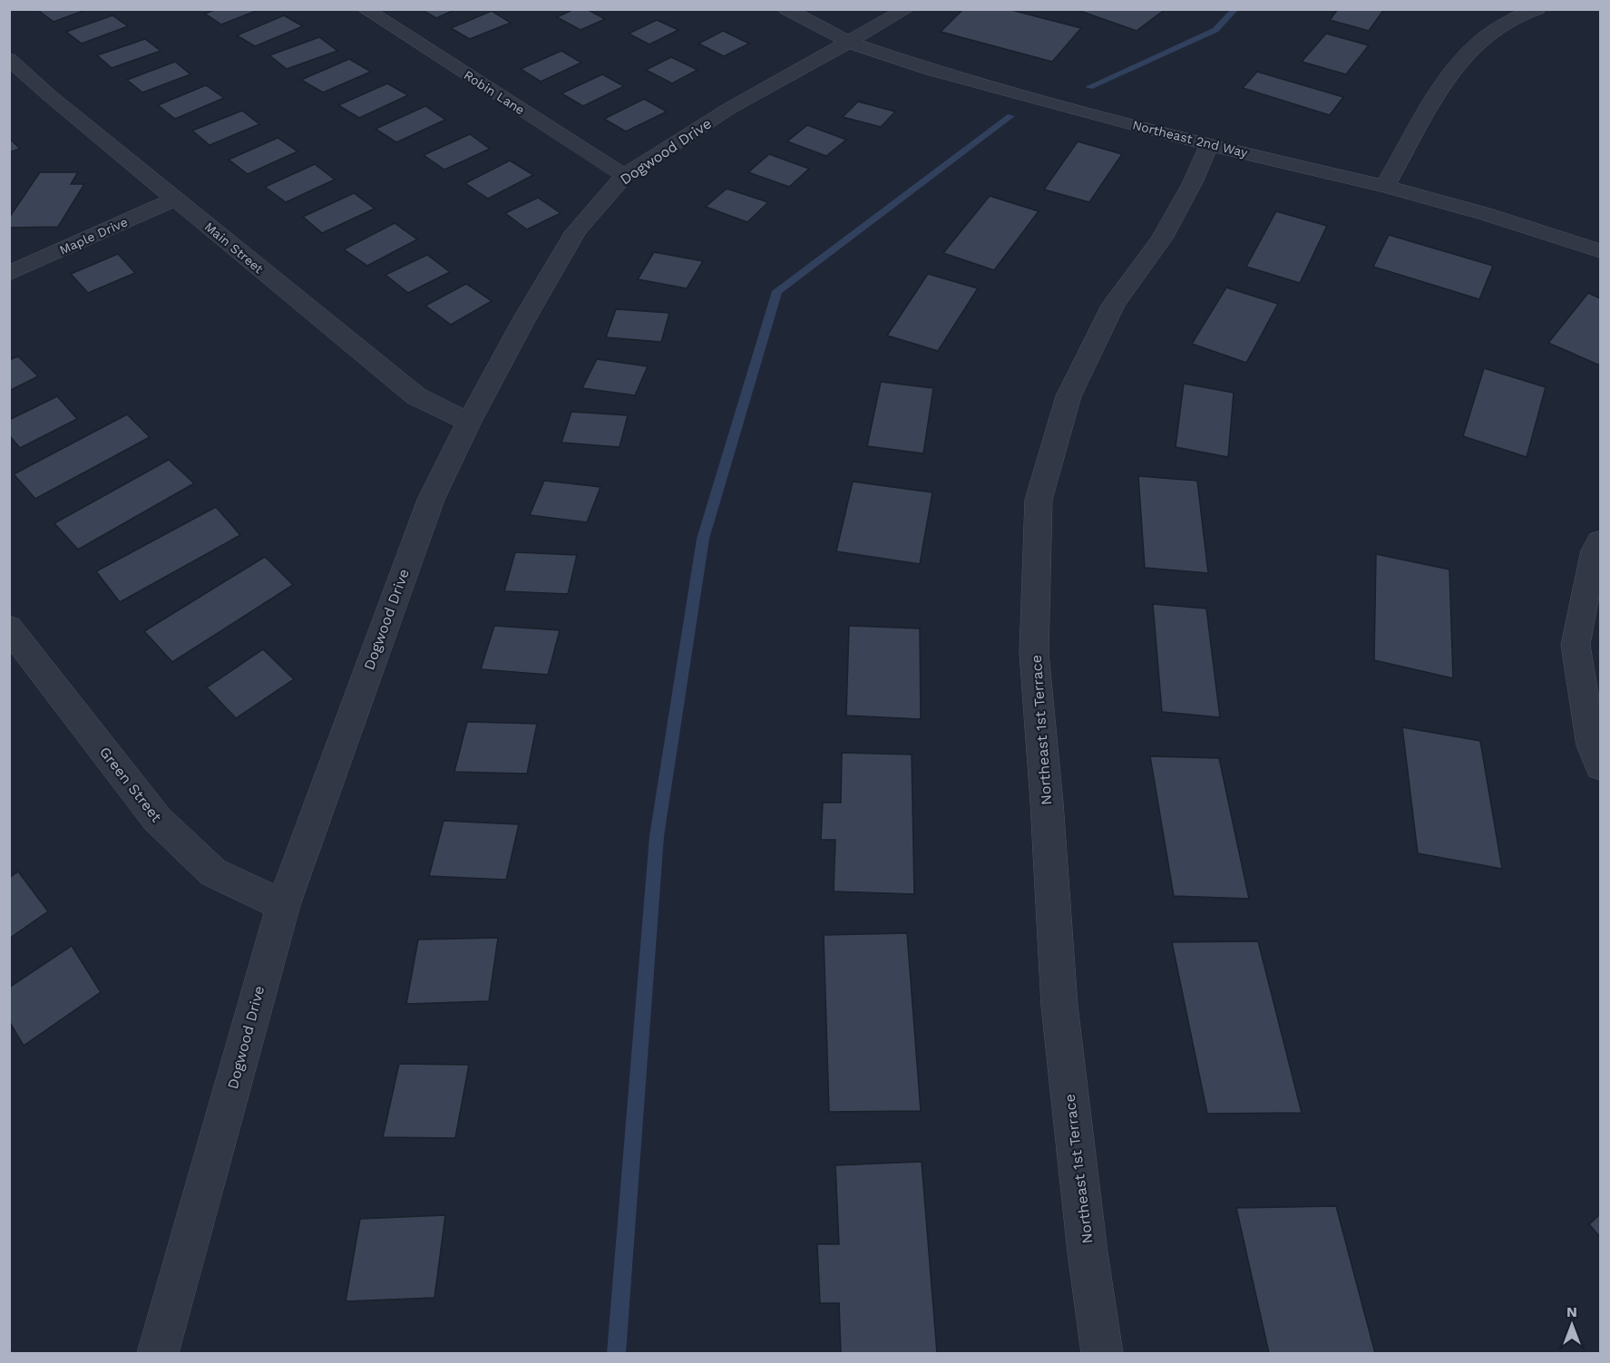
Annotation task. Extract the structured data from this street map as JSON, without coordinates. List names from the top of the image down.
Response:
{
  "streets": {
    "street": [
      "Robin Lane",
      "Northeast 2nd Way",
      "Dogwood Drive",
      "Maple Drive",
      "Main Street",
      "Northeast 1st Terrace",
      "Green Street"
    ]
  },
  "crossings": [
    ["Robin Lane", "Dogwood Drive"],
    ["Northeast 2nd Way", "Dogwood Drive"],
    ["Northeast 2nd Way", "Northeast 1st Terrace"],
    ["Dogwood Drive", "Main Street"],
    ["Dogwood Drive", "Green Street"],
    ["Maple Drive", "Main Street"]
  ],
  "north": "top"
}
